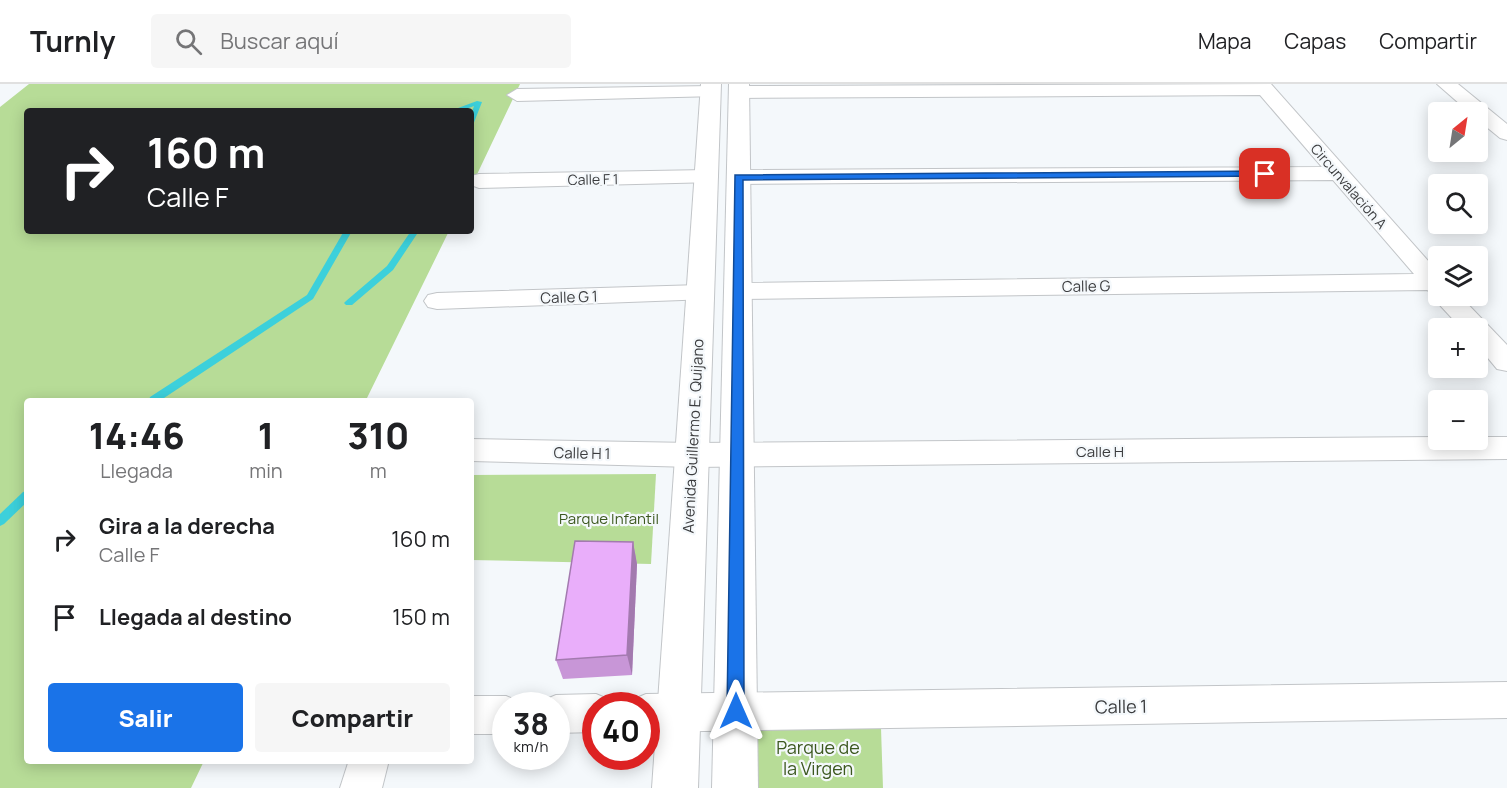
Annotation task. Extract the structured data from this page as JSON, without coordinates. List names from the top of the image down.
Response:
{
  "streets": {
    "street": [
      "Calle F 1",
      "Circunvalación A",
      "Calle G",
      "Calle G 1",
      "Avenida Guillermo E. Quijano",
      "Calle H",
      "Calle H 1",
      "Calle 1"
    ]
  },
  "crossings": [
    ["Calle F 1", "Avenida Guillermo E. Quijano"],
    ["Calle G 1", "Avenida Guillermo E. Quijano"],
    ["Avenida Guillermo E. Quijano", "Calle H"],
    ["Avenida Guillermo E. Quijano", "Calle H 1"],
    ["Avenida Guillermo E. Quijano", "Calle 1"],
    ["Calle H", "Calle H 1"]
  ],
  "parks": ["Parque Infantil", "Parque de la Virgen"],
  "north": "top right",
  "page": {
    "header": "Turnly",
    "search": "Buscar aquí",
    "nav": ["Mapa", "Capas", "Compartir"],
    "map_buttons": ["+", "−"],
    "turn": ["160 m", "Calle F"],
    "eta": [
      "14:46",
      "Llegada",
      "1",
      "min",
      "310",
      "m"
    ],
    "list": [
      {
        "name": "Gira a la derecha",
        "note": "Calle F",
        "value": "160 m"
      },
      {
        "name": "Llegada al destino",
        "value": "150 m"
      }
    ],
    "buttons": ["Salir", "Compartir"],
    "speed": "38 km/h",
    "limit": "40"
  }
}
